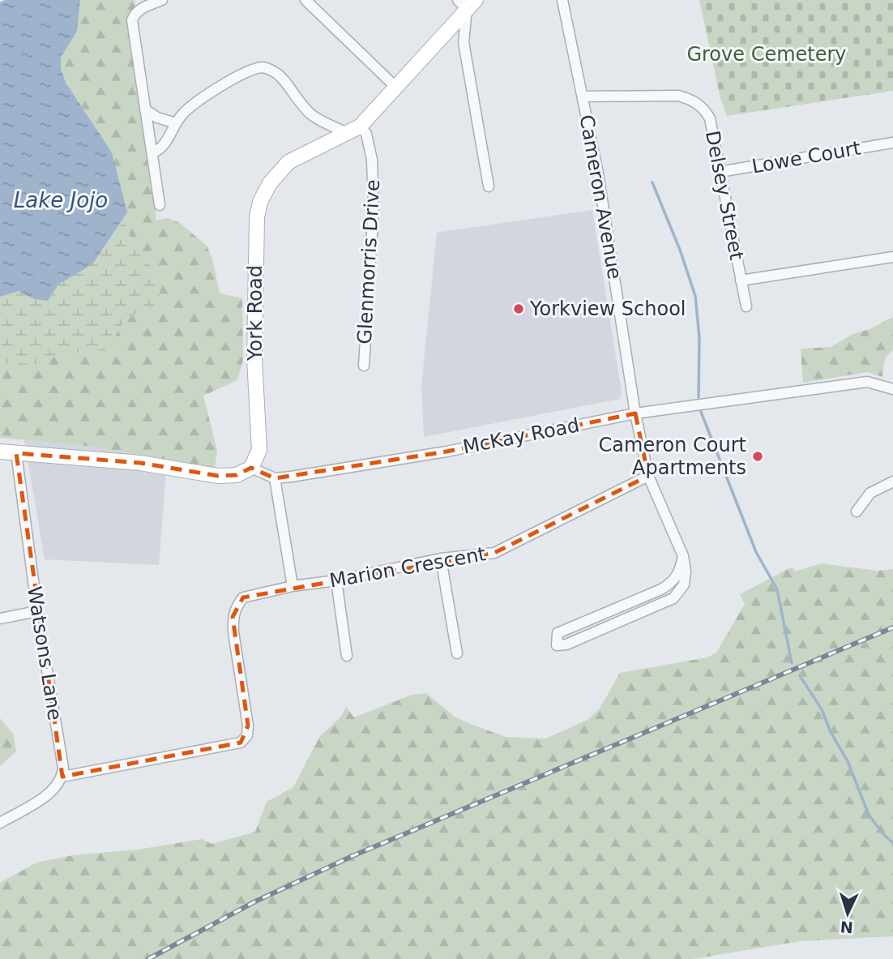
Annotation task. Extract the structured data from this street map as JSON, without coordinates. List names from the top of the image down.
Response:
{
  "streets": {
    "street": [
      "Lowe Court",
      "Delsey Street",
      "Cameron Avenue",
      "Glenmorris Drive",
      "York Road",
      "McKay Road",
      "Marion Crescent",
      "Watsons Lane"
    ]
  },
  "crossings": [
    ["Lowe Court", "Delsey Street"],
    ["Delsey Street", "Cameron Avenue"],
    ["Cameron Avenue", "McKay Road"],
    ["Cameron Avenue", "Marion Crescent"],
    ["Glenmorris Drive", "York Road"],
    ["Marion Crescent", "Watsons Lane"]
  ],
  "water": ["Lake Jojo"],
  "parks": ["Grove Cemetery"],
  "places": ["Yorkview School", "Cameron Court Apartments"],
  "north": "bottom"
}
